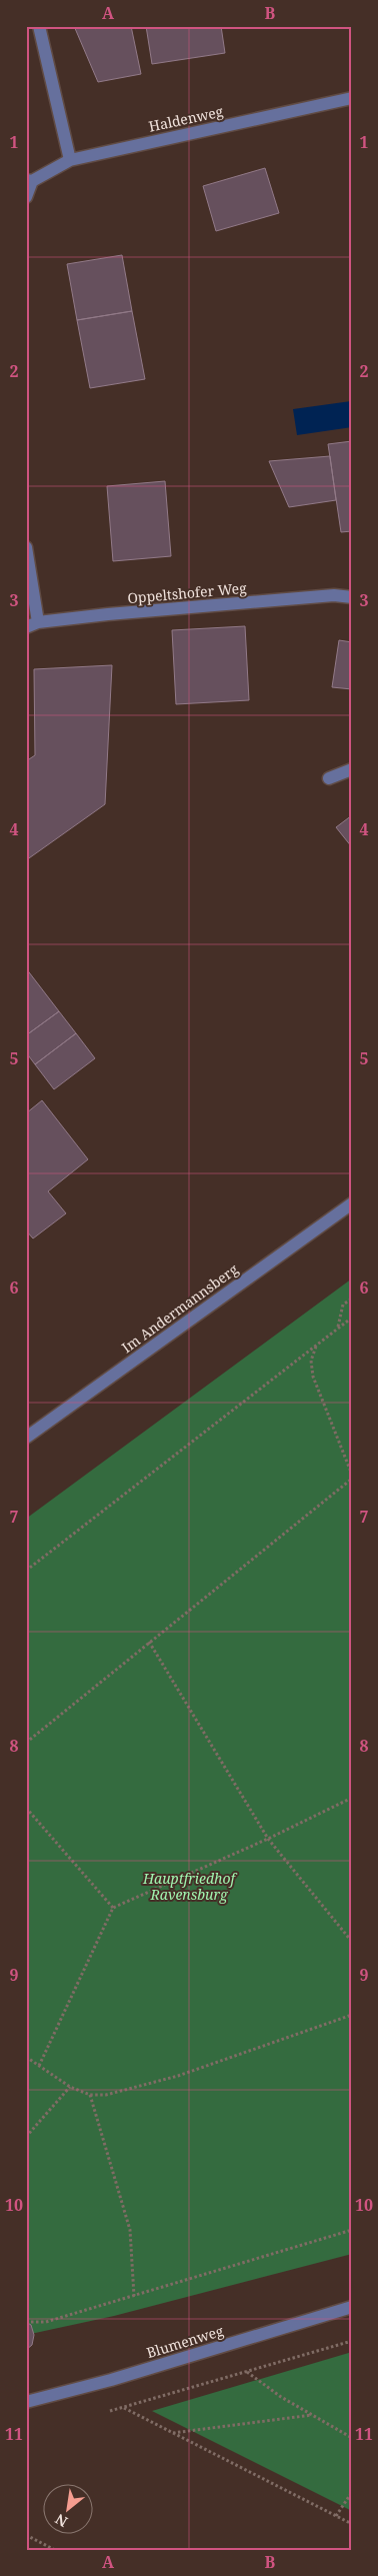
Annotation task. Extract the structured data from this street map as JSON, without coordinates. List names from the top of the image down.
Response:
{
  "streets": {
    "street": [
      "Haldenweg",
      "Oppeltshofer Weg",
      "Im Andermannsberg",
      "Blumenweg"
    ]
  },
  "parks": ["Hauptfriedhof Ravensburg"],
  "north": "bottom left",
  "grid": {
    "columns": ["A", "B"],
    "rows": [
      "1",
      "2",
      "3",
      "4",
      "5",
      "6",
      "7",
      "8",
      "9",
      "10",
      "11"
    ]
  }
}
